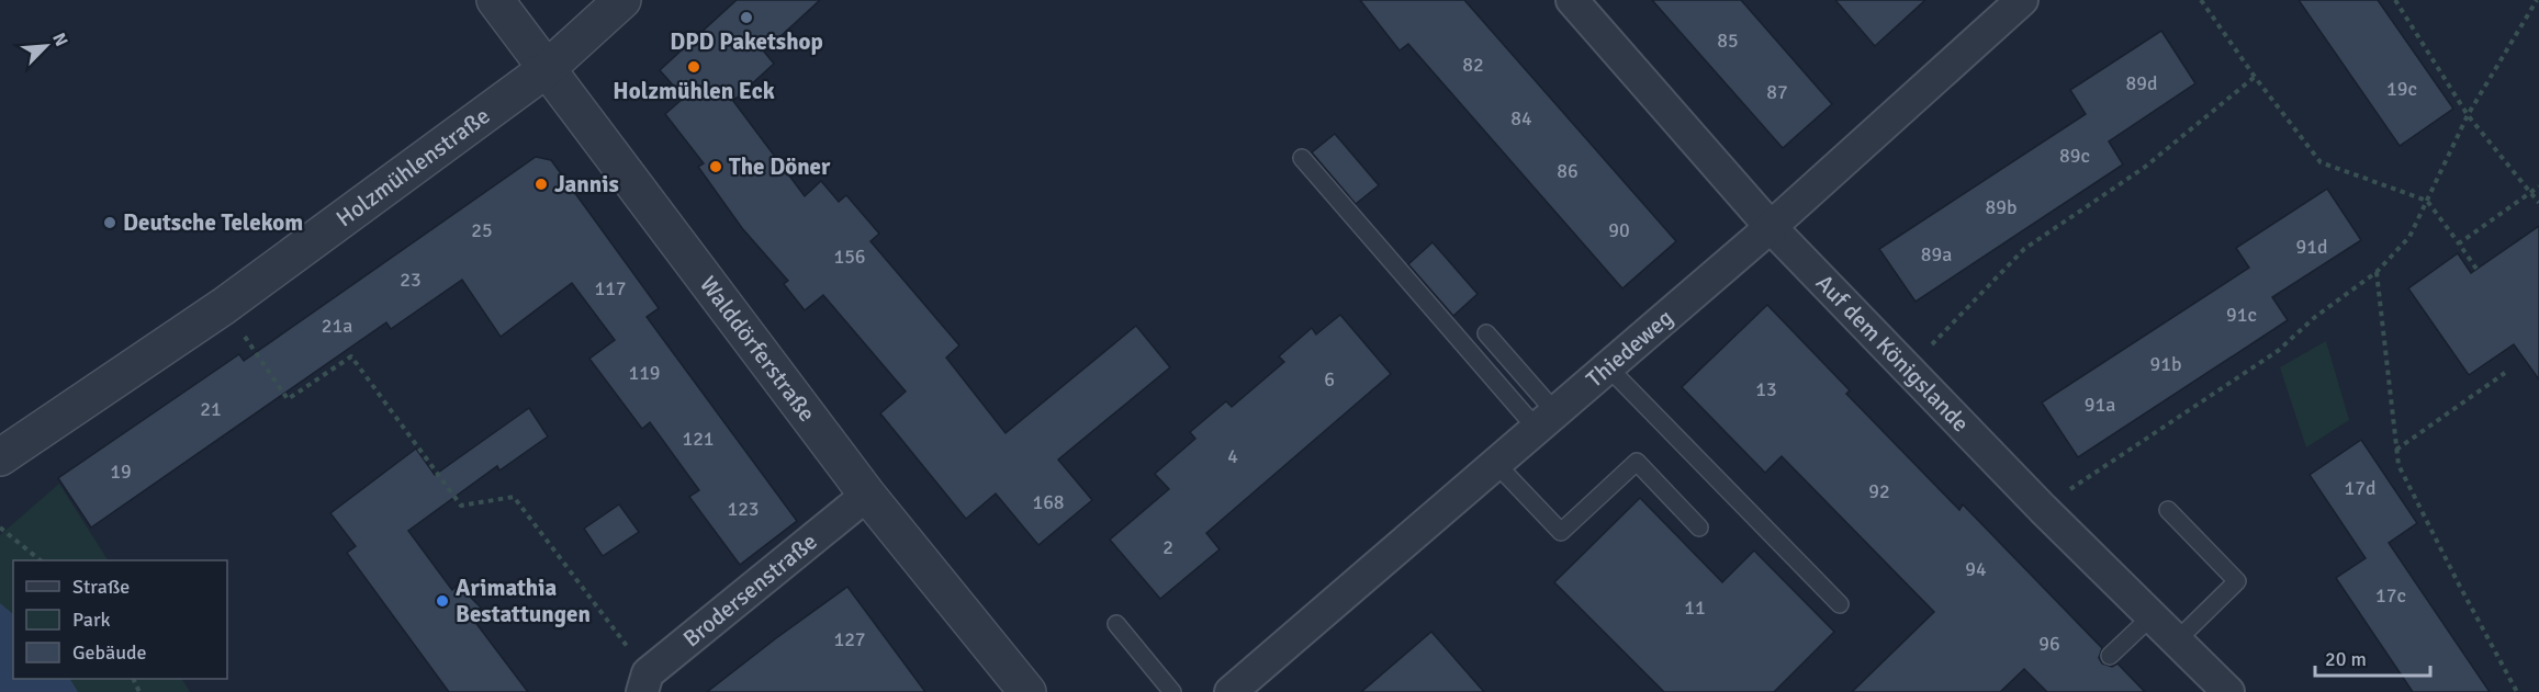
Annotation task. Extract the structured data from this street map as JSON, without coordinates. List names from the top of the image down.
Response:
{
  "streets": {
    "street": [
      "Holzmühlenstraße",
      "Walddörferstraße",
      "Thiedeweg",
      "Auf dem Königslande",
      "Brodersenstraße"
    ]
  },
  "crossings": [
    ["Holzmühlenstraße", "Walddörferstraße"],
    ["Walddörferstraße", "Brodersenstraße"],
    ["Thiedeweg", "Auf dem Königslande"]
  ],
  "places": [
    "DPD Paketshop",
    "Holzmühlen Eck",
    "The Döner",
    "Jannis",
    "Deutsche Telekom",
    "Arimathia Bestattungen"
  ],
  "house_numbers": [
    "85",
    "82",
    "89d",
    "19c",
    "87",
    "84",
    "89c",
    "86",
    "89b",
    "25",
    "90",
    "91d",
    "89a",
    "156",
    "23",
    "117",
    "91c",
    "21a",
    "91b",
    "119",
    "6",
    "13",
    "91a",
    "21",
    "121",
    "4",
    "19",
    "17d",
    "92",
    "168",
    "123",
    "2",
    "94",
    "17c",
    "11",
    "127",
    "96"
  ],
  "legend": ["Straße", "Park", "Gebäude"],
  "scale_bar": "20 m",
  "north": "top right"
}
